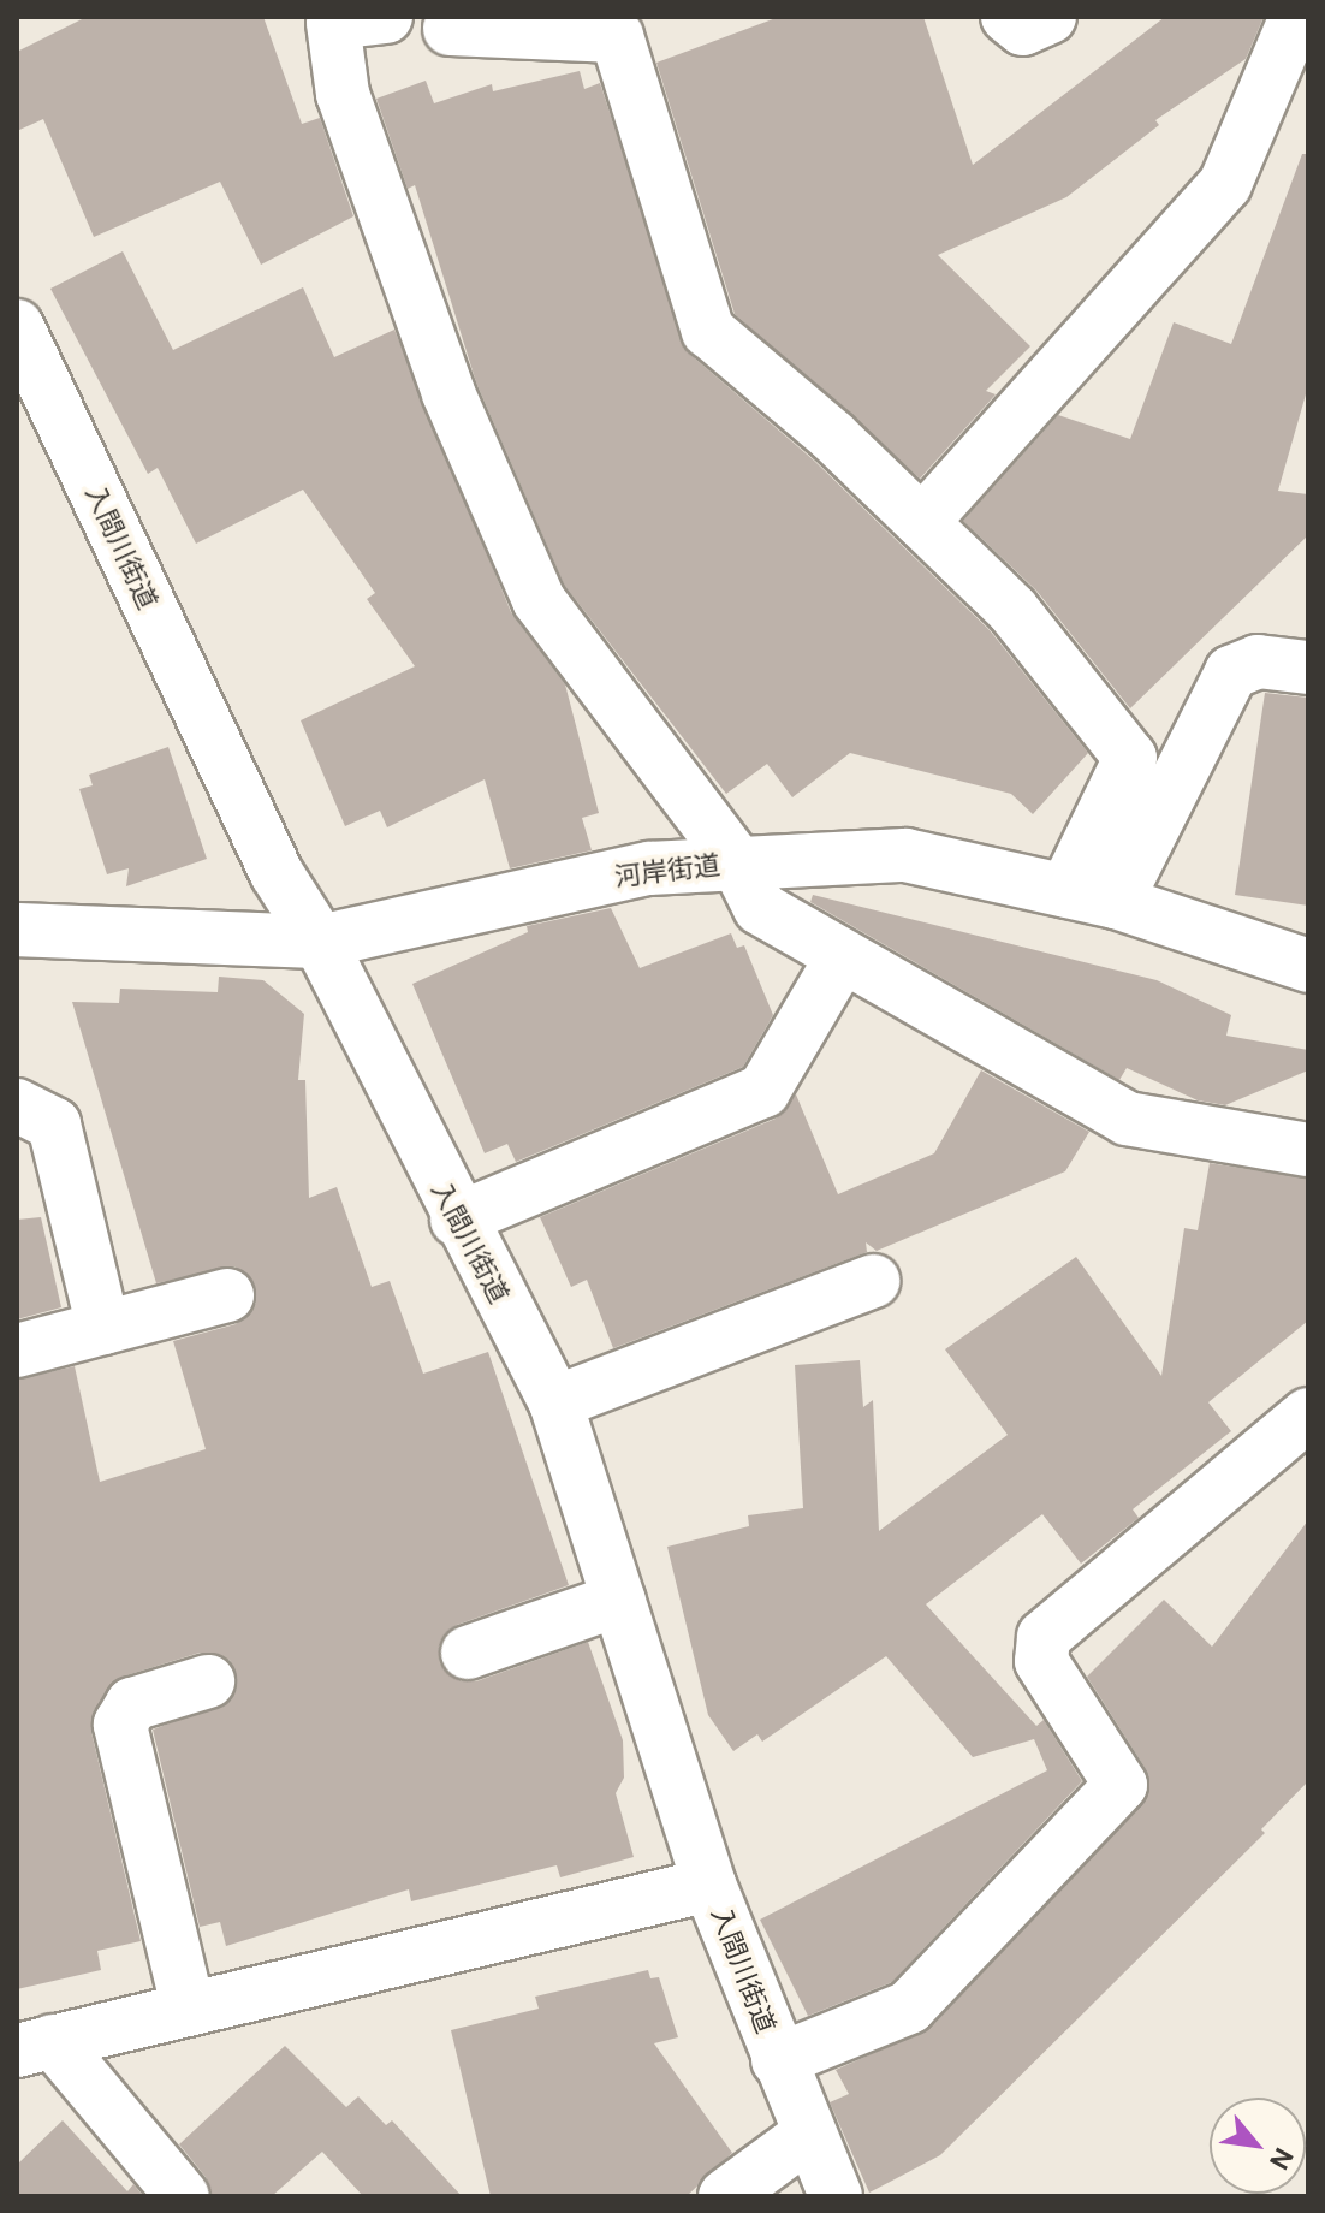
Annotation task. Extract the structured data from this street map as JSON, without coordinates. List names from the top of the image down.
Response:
{
  "streets": {
    "street": ["入間川街道", "河岸街道"]
  },
  "crossings": [
    ["入間川街道", "河岸街道"]
  ],
  "north": "bottom right"
}
